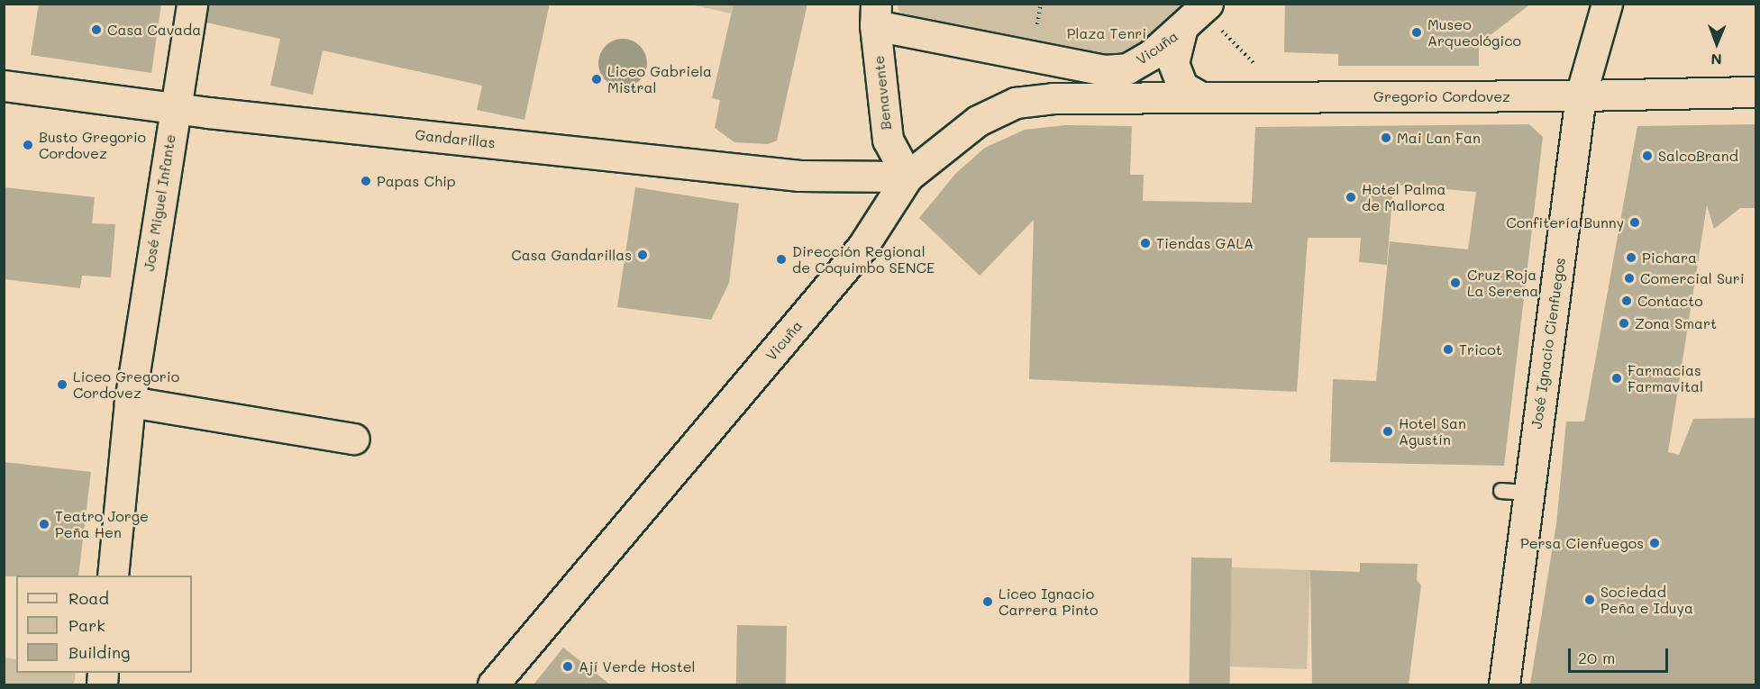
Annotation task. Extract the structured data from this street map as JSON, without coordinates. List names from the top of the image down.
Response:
{
  "streets": {
    "street": [
      "Vicuña",
      "Benavente",
      "Gregorio Cordovez",
      "Gandarillas",
      "José Miguel Infante",
      "José Ignacio Cienfuegos"
    ]
  },
  "crossings": [
    ["Vicuña", "Benavente"],
    ["Vicuña", "Gregorio Cordovez"],
    ["Vicuña", "Gandarillas"],
    ["Benavente", "Gandarillas"],
    ["Gregorio Cordovez", "José Ignacio Cienfuegos"],
    ["Gandarillas", "José Miguel Infante"]
  ],
  "parks": ["Plaza Tenri"],
  "places": [
    "Casa Cavada",
    "Museo Arqueológico",
    "Liceo Gabriela Mistral",
    "Mai Lan Fan",
    "Busto Gregorio Cordovez",
    "SalcoBrand",
    "Papas Chip",
    "Hotel Palma de Mallorca",
    "Confitería Bunny",
    "Tiendas GALA",
    "Casa Gandarillas",
    "Pichara",
    "Dirección Regional de Coquimbo SENCE",
    "Comercial Suri",
    "Cruz Roja La Serena",
    "Contacto",
    "Zona Smart",
    "Tricot",
    "Farmacias Farmavital",
    "Liceo Gregorio Cordovez",
    "Hotel San Agustín",
    "Teatro Jorge Peña Hen",
    "Persa Cienfuegos",
    "Sociedad Peña e Iduya",
    "Liceo Ignacio Carrera Pinto",
    "Ají Verde Hostel"
  ],
  "legend": ["Road", "Park", "Building"],
  "scale_bar": "20 m",
  "north": "bottom"
}
